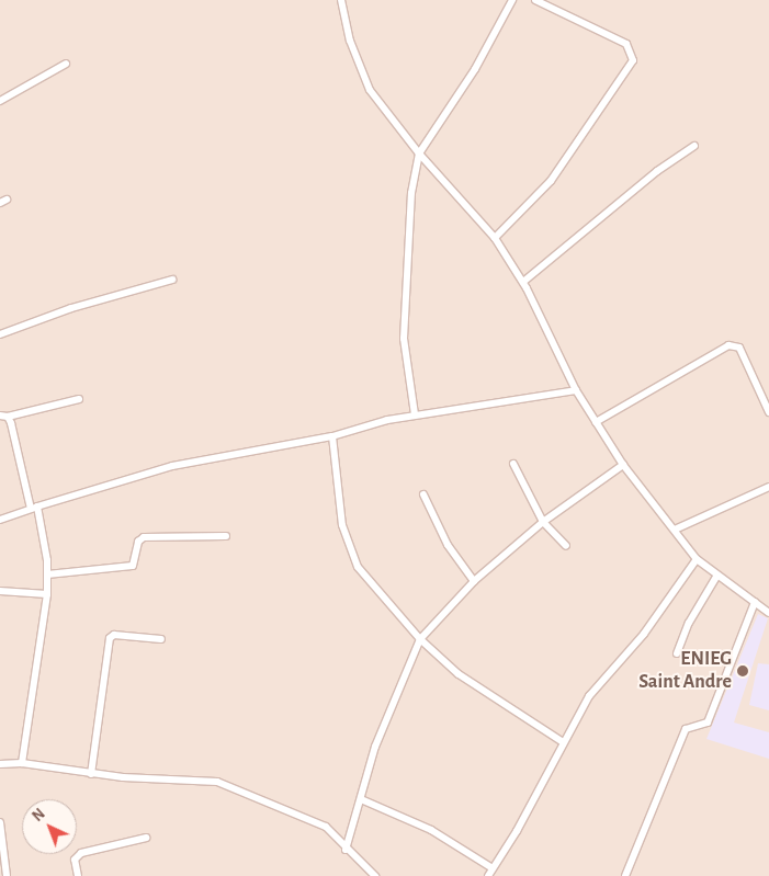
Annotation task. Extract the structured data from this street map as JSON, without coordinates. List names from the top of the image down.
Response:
{
  "places": ["ENIEG Saint Andre"],
  "north": "top left"
}
